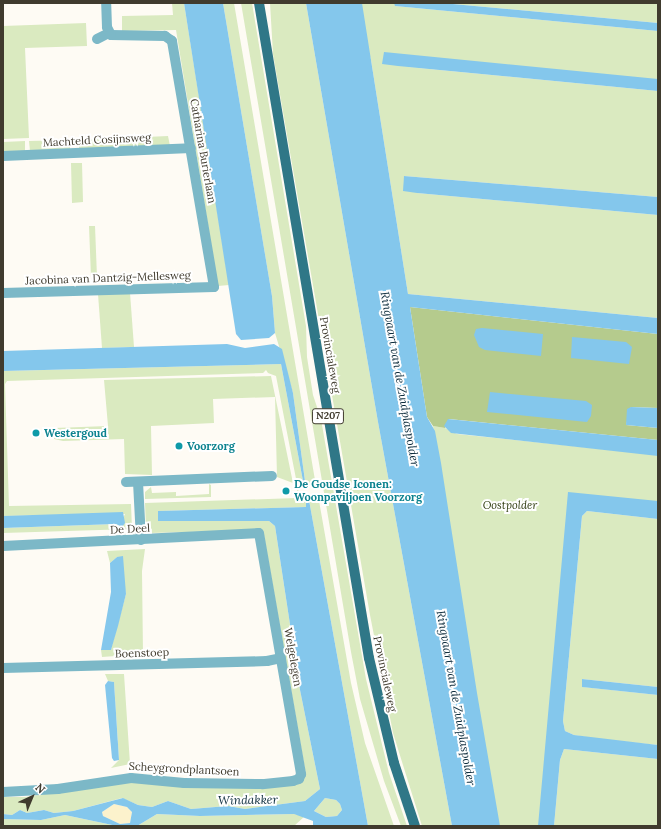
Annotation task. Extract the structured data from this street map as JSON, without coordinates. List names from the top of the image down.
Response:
{
  "streets": {
    "main road": ["Provincialeweg", "N207"],
    "street": [
      "Machteld Cosijnsweg",
      "Catharina Burierlaan",
      "Jacobina van Dantzig-Mellesweg",
      "De Deel",
      "Boenstoep",
      "Welgelegen",
      "Scheygrondplantsoen"
    ]
  },
  "crossings": [
    ["Machteld Cosijnsweg", "Catharina Burierlaan"],
    ["Catharina Burierlaan", "Jacobina van Dantzig-Mellesweg"],
    ["De Deel", "Welgelegen"],
    ["Boenstoep", "Welgelegen"],
    ["Welgelegen", "Scheygrondplantsoen"]
  ],
  "water": ["Ringvaart van de Zuidplaspolder", "Windakker"],
  "parks": ["Oostpolder"],
  "places": ["Westergoud", "Voorzorg", "De Goudse Iconen: Woonpaviljoen Voorzorg"],
  "north": "top right"
}
